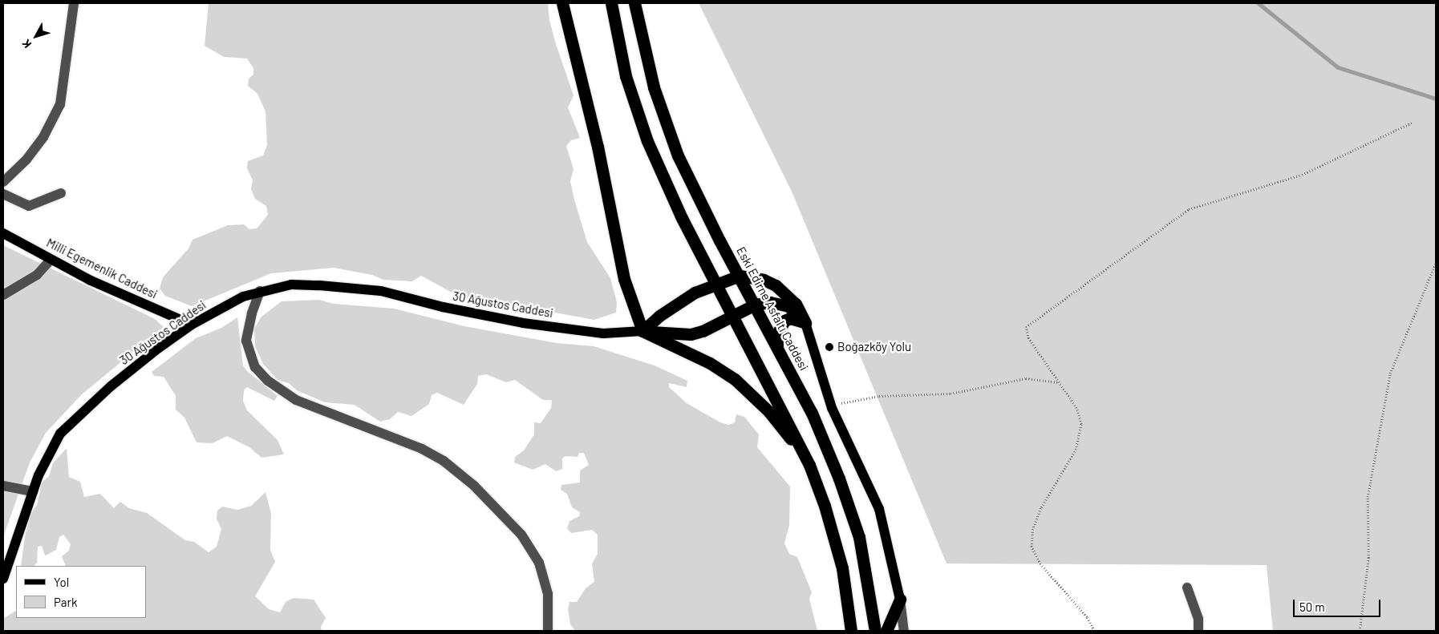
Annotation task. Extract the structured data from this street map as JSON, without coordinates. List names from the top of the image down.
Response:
{
  "streets": {
    "highway": ["Eski Edirne Asfaltı Caddesi"],
    "main road": ["Milli Egemenlik Caddesi", "30 Ağustos Caddesi"]
  },
  "crossings": [
    ["Milli Egemenlik Caddesi", "30 Ağustos Caddesi"]
  ],
  "places": ["Boğazköy Yolu"],
  "legend": ["Yol", "Park"],
  "scale_bar": "50 m",
  "north": "bottom left"
}
